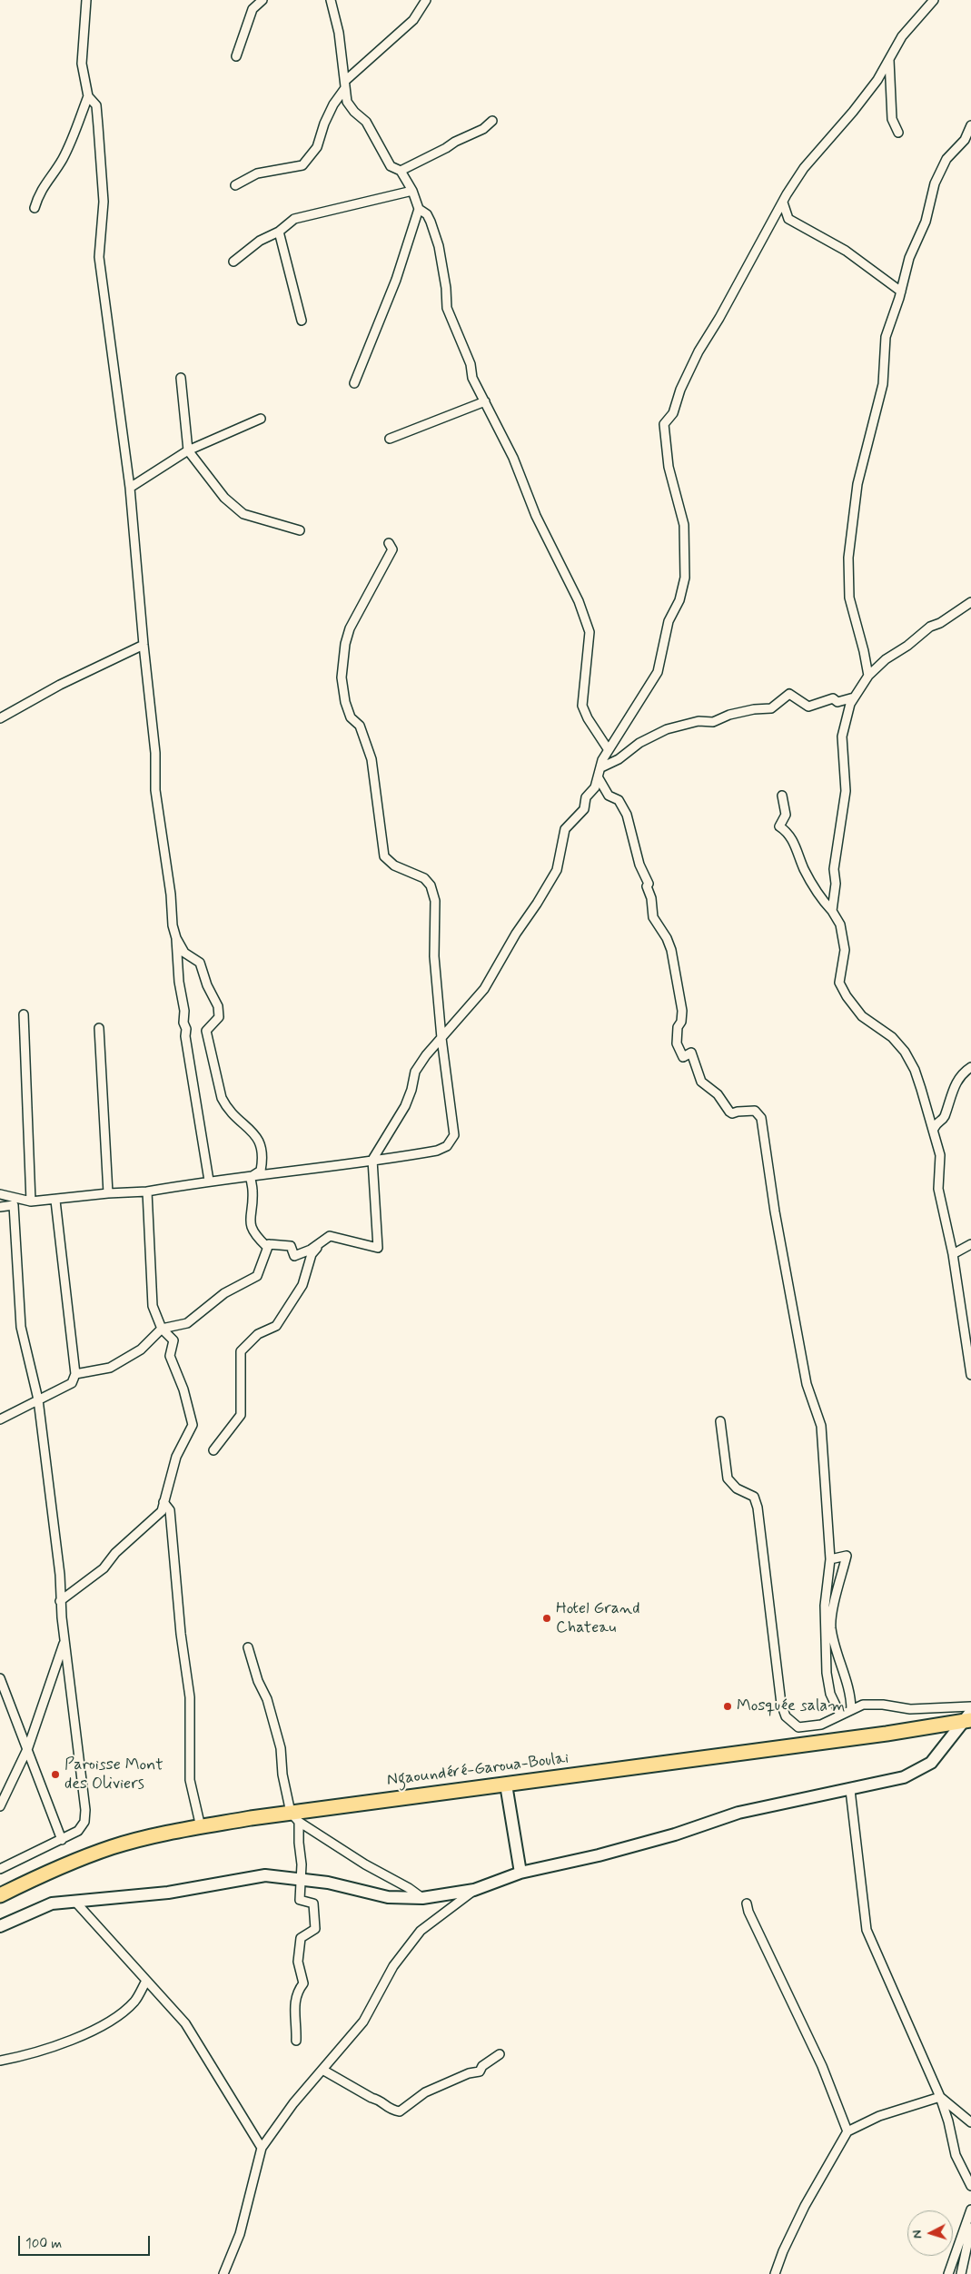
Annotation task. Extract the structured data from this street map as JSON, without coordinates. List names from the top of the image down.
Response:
{
  "streets": {
    "highway": ["Ngaoundéré-Garoua-Boulai"]
  },
  "places": ["Hotel Grand Chateau", "Mosquée salam", "Paroisse Mont des Oliviers"],
  "scale_bar": "100 m",
  "north": "left"
}
